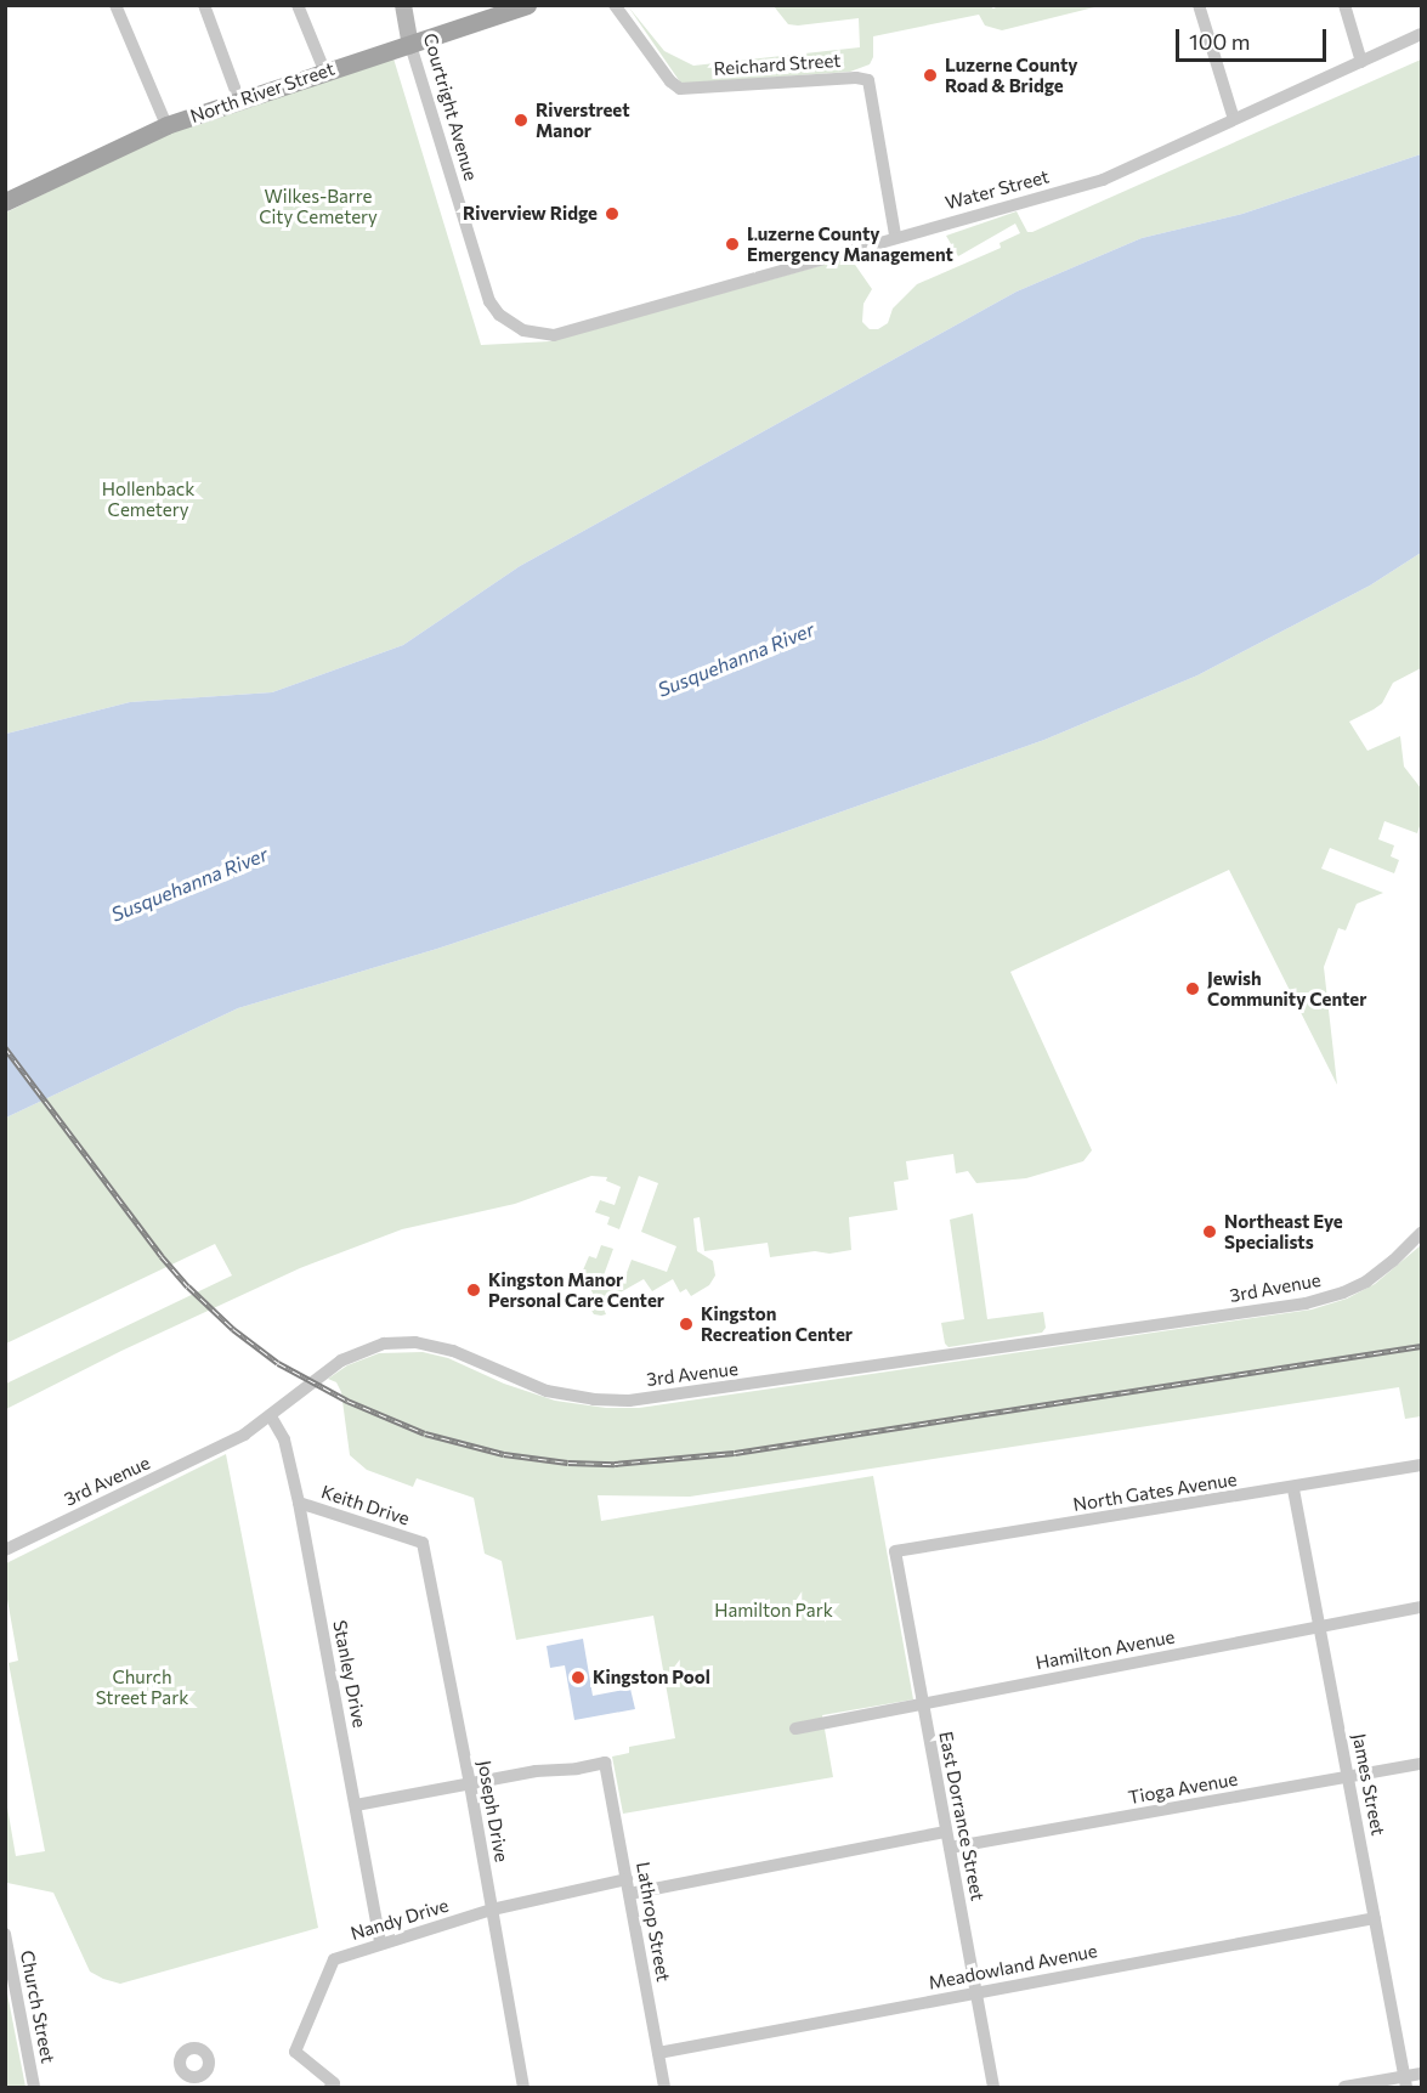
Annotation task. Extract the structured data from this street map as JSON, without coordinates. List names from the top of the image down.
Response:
{
  "streets": {
    "main road": ["North River Street", "Courtright Avenue"],
    "street": [
      "Reichard Street",
      "Water Street",
      "3rd Avenue",
      "North Gates Avenue",
      "Keith Drive",
      "Hamilton Avenue",
      "Stanley Drive",
      "James Street",
      "Tioga Avenue",
      "Joseph Drive",
      "East Dorrance Street",
      "Nandy Drive",
      "Lathrop Street",
      "Meadowland Avenue",
      "Church Street"
    ]
  },
  "crossings": [
    ["Reichard Street", "Water Street"],
    ["North River Street", "Courtright Avenue"],
    ["Courtright Avenue", "Water Street"],
    ["3rd Avenue", "Stanley Drive"],
    ["North Gates Avenue", "James Street"],
    ["North Gates Avenue", "East Dorrance Street"],
    ["Keith Drive", "Stanley Drive"],
    ["Keith Drive", "Joseph Drive"],
    ["Hamilton Avenue", "James Street"],
    ["Hamilton Avenue", "East Dorrance Street"],
    ["Stanley Drive", "Nandy Drive"],
    ["James Street", "Tioga Avenue"],
    ["James Street", "Meadowland Avenue"],
    ["Tioga Avenue", "East Dorrance Street"],
    ["Joseph Drive", "Nandy Drive"],
    ["Joseph Drive", "Lathrop Street"],
    ["East Dorrance Street", "Meadowland Avenue"],
    ["Nandy Drive", "Lathrop Street"],
    ["Lathrop Street", "Meadowland Avenue"]
  ],
  "water": ["Susquehanna River"],
  "parks": [
    "Wilkes-Barre City Cemetery",
    "Hollenback Cemetery",
    "Hamilton Park",
    "Church Street Park"
  ],
  "places": [
    "Luzerne County Road & Bridge",
    "Riverstreet Manor",
    "Riverview Ridge",
    "Luzerne County Emergency Management",
    "Jewish Community Center",
    "Northeast Eye Specialists",
    "Kingston Manor Personal Care Center",
    "Kingston Recreation Center",
    "Kingston Pool"
  ],
  "scale_bar": "100 m"
}
